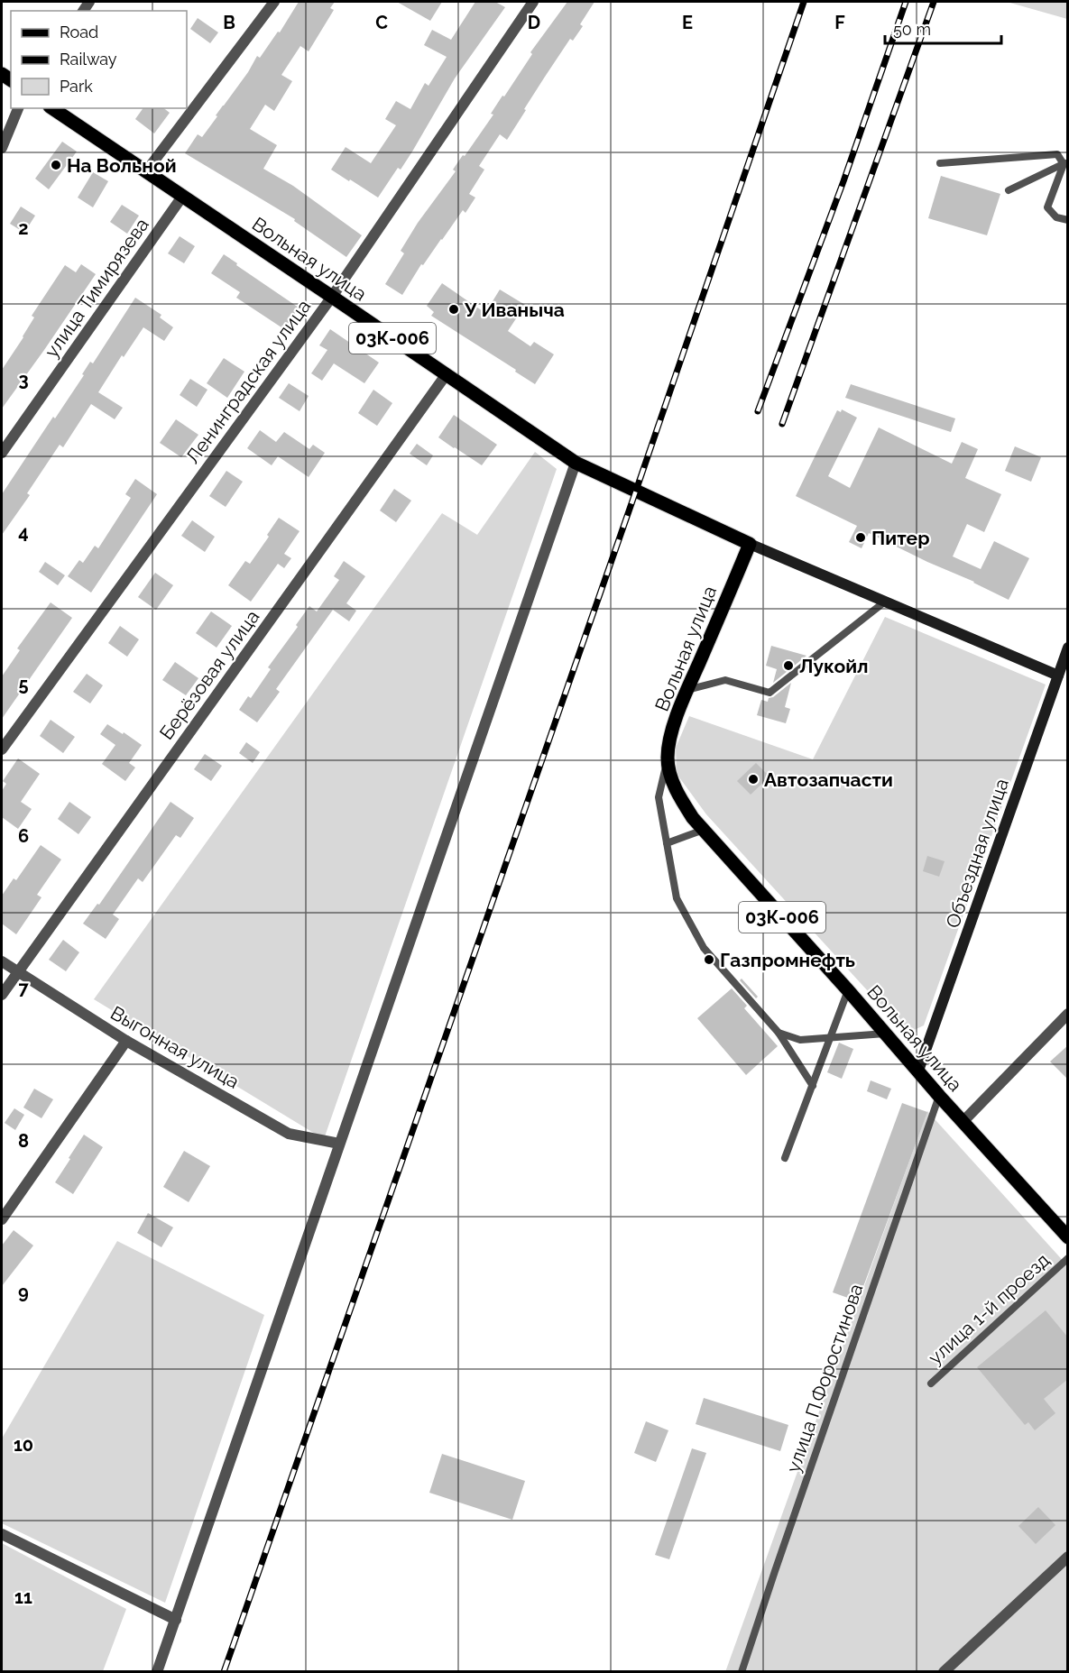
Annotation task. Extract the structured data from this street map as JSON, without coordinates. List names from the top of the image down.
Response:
{
  "streets": {
    "main road": ["Вольная улица", "03К-006"],
    "street": [
      "улица Тимирязева",
      "Ленинградская улица",
      "Берёзовая улица",
      "Объездная улица",
      "Выгонная улица"
    ],
    "lane": ["улица 1-й проезд", "улица П.Форостинова"]
  },
  "crossings": [
    ["Вольная улица", "улица Тимирязева"],
    ["Вольная улица", "Ленинградская улица"],
    ["Вольная улица", "Берёзовая улица"],
    ["Вольная улица", "Объездная улица"],
    ["Вольная улица", "улица П.Форостинова"],
    ["Берёзовая улица", "Выгонная улица"]
  ],
  "places": [
    "На Вольной",
    "У Иваныча",
    "Питер",
    "Лукойл",
    "Автозапчасти",
    "Газпромнефть"
  ],
  "legend": ["Road", "Railway", "Park"],
  "scale_bar": "50 m",
  "grid": {
    "columns": [
      "B",
      "C",
      "D",
      "E",
      "F"
    ],
    "rows": [
      "2",
      "3",
      "4",
      "5",
      "6",
      "7",
      "8",
      "9",
      "10",
      "11"
    ]
  }
}
